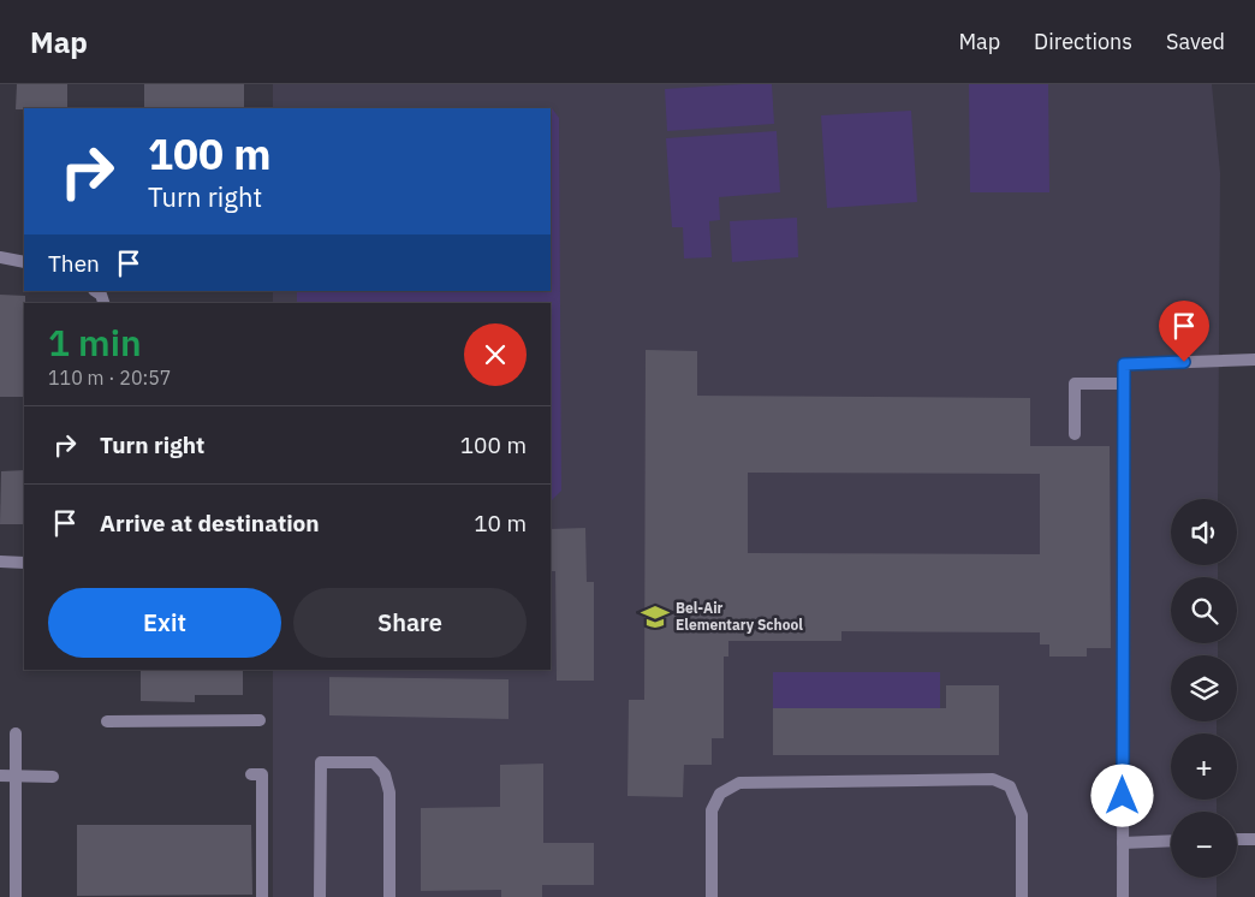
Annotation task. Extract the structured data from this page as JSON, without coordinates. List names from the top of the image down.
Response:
{
  "places": {
    "school or university": ["Bel-Air Elementary School"]
  },
  "page": {
    "header": "Map",
    "nav": ["Map", "Directions", "Saved"],
    "turn": ["100 m", "Turn right"],
    "then": "Then",
    "heading": ["1 min", "110 m · 20:57"],
    "list": [
      {
        "name": "Turn right",
        "value": "100 m"
      },
      {
        "name": "Arrive at destination",
        "value": "10 m"
      }
    ],
    "map_buttons": ["+", "−"],
    "buttons": ["Exit", "Share"]
  }
}
